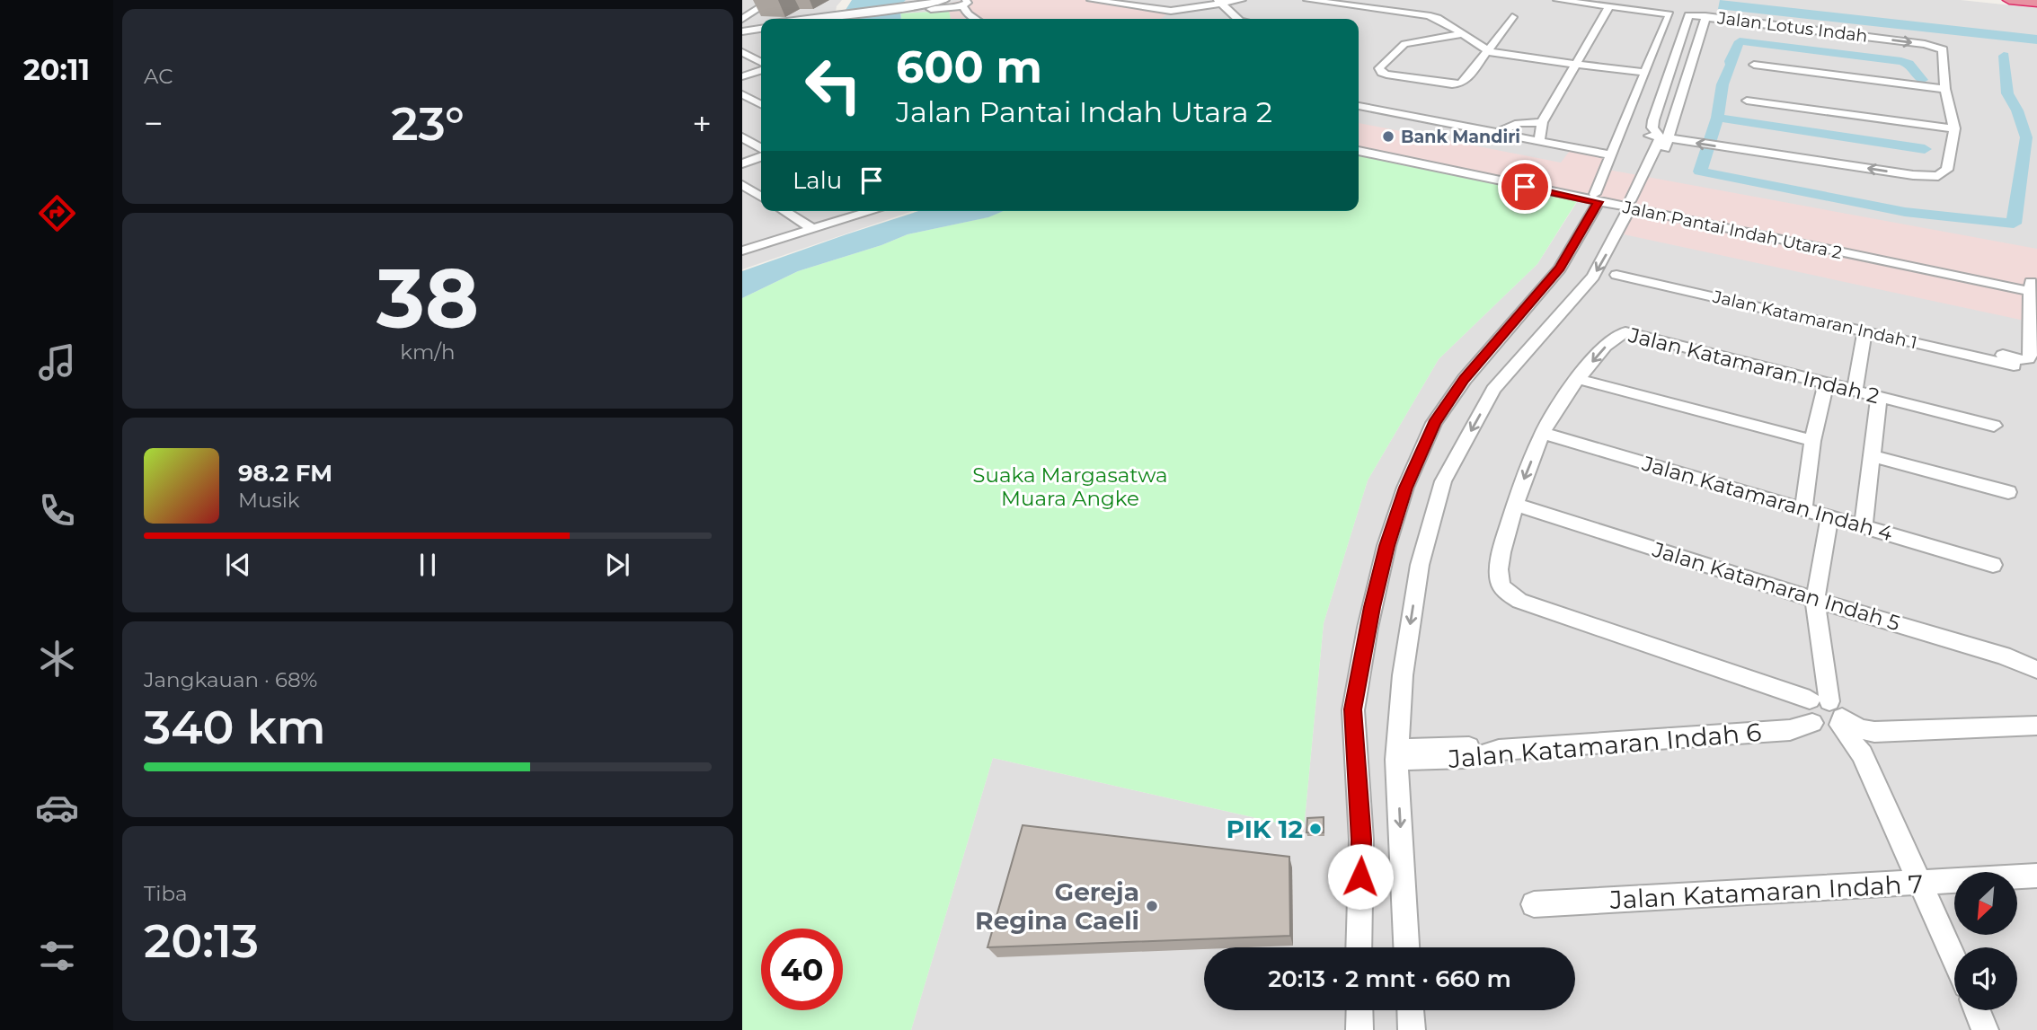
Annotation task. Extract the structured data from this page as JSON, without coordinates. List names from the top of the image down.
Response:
{
  "streets": {
    "street": [
      "Jalan Lotus Indah",
      "Jalan Pantai Indah Utara 2",
      "Jalan Katamaran Indah 1",
      "Jalan Katamaran Indah 2",
      "Jalan Katamaran Indah 4",
      "Jalan Katamaran Indah 5",
      "Jalan Katamaran Indah 6",
      "Jalan Katamaran Indah 7"
    ]
  },
  "crossings": [
    ["Jalan Lotus Indah", "Jalan Pantai Indah Utara 2"],
    ["Jalan Pantai Indah Utara 2", "Jalan Katamaran Indah 1"],
    ["Jalan Katamaran Indah 2", "Jalan Katamaran Indah 4"],
    ["Jalan Katamaran Indah 2", "Jalan Katamaran Indah 5"],
    ["Jalan Katamaran Indah 2", "Jalan Katamaran Indah 6"]
  ],
  "parks": ["Suaka Margasatwa Muara Angke"],
  "places": ["Bank Mandiri", "PIK 12", "Gereja Regina Caeli"],
  "north": "bottom left",
  "page": {
    "tabs": "20:11",
    "tile": [
      "AC",
      ["38", "km/h"],
      ["Jangkauan · 68%", "340 km"],
      ["Tiba", "20:13"]
    ],
    "turn": ["600 m", "Jalan Pantai Indah Utara 2"],
    "heat": ["−", "23°", "+"],
    "then": "Lalu",
    "song": ["98.2 FM", "Musik"],
    "limit": "40",
    "trip": "20:13 · 2 mnt · 660 m"
  }
}
